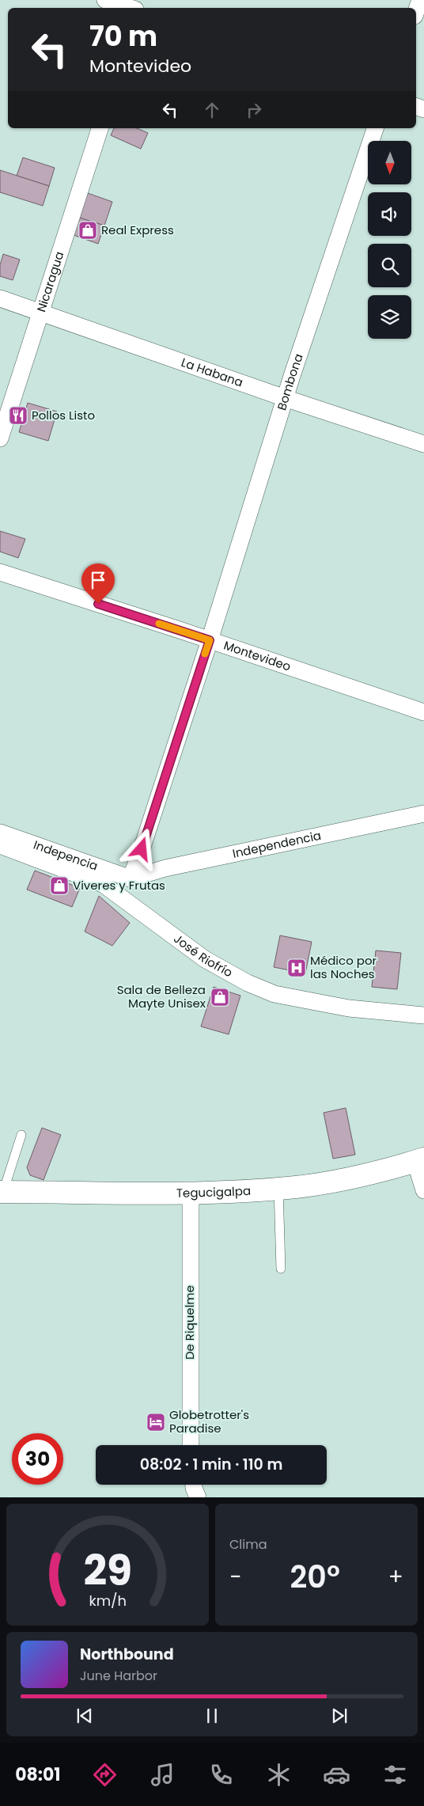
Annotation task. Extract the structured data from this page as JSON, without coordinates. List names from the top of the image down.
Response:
{
  "streets": {
    "street": [
      "Nicaragua",
      "La Habana",
      "Bombona",
      "Montevideo",
      "Independencia",
      "Indepencia",
      "José Riofrío",
      "Tegucigalpa",
      "De Riquelme"
    ]
  },
  "crossings": [
    ["Nicaragua", "La Habana"],
    ["La Habana", "Bombona"],
    ["Bombona", "Montevideo"],
    ["Bombona", "Independencia"],
    ["Bombona", "Indepencia"],
    ["Independencia", "Indepencia"],
    ["Tegucigalpa", "De Riquelme"]
  ],
  "places": {
    "shop": ["Real Express", "Viveres y Frutas", "Sala de Belleza Mayte Unisex"],
    "restaurant": ["Pollos Listo"],
    "hospital": ["Médico por las Noches"],
    "hotel": ["Globetrotter's Paradise"]
  },
  "north": "bottom",
  "page": {
    "turn": ["70 m", "Montevideo"],
    "limit": "30",
    "trip": "08:02 · 1 min · 110 m",
    "tile": "Clima",
    "heat": ["−", "20°", "+"],
    "song": ["Northbound", "June Harbor"],
    "tabs": "08:01",
    "gauge": ["29", "km/h"]
  }
}
